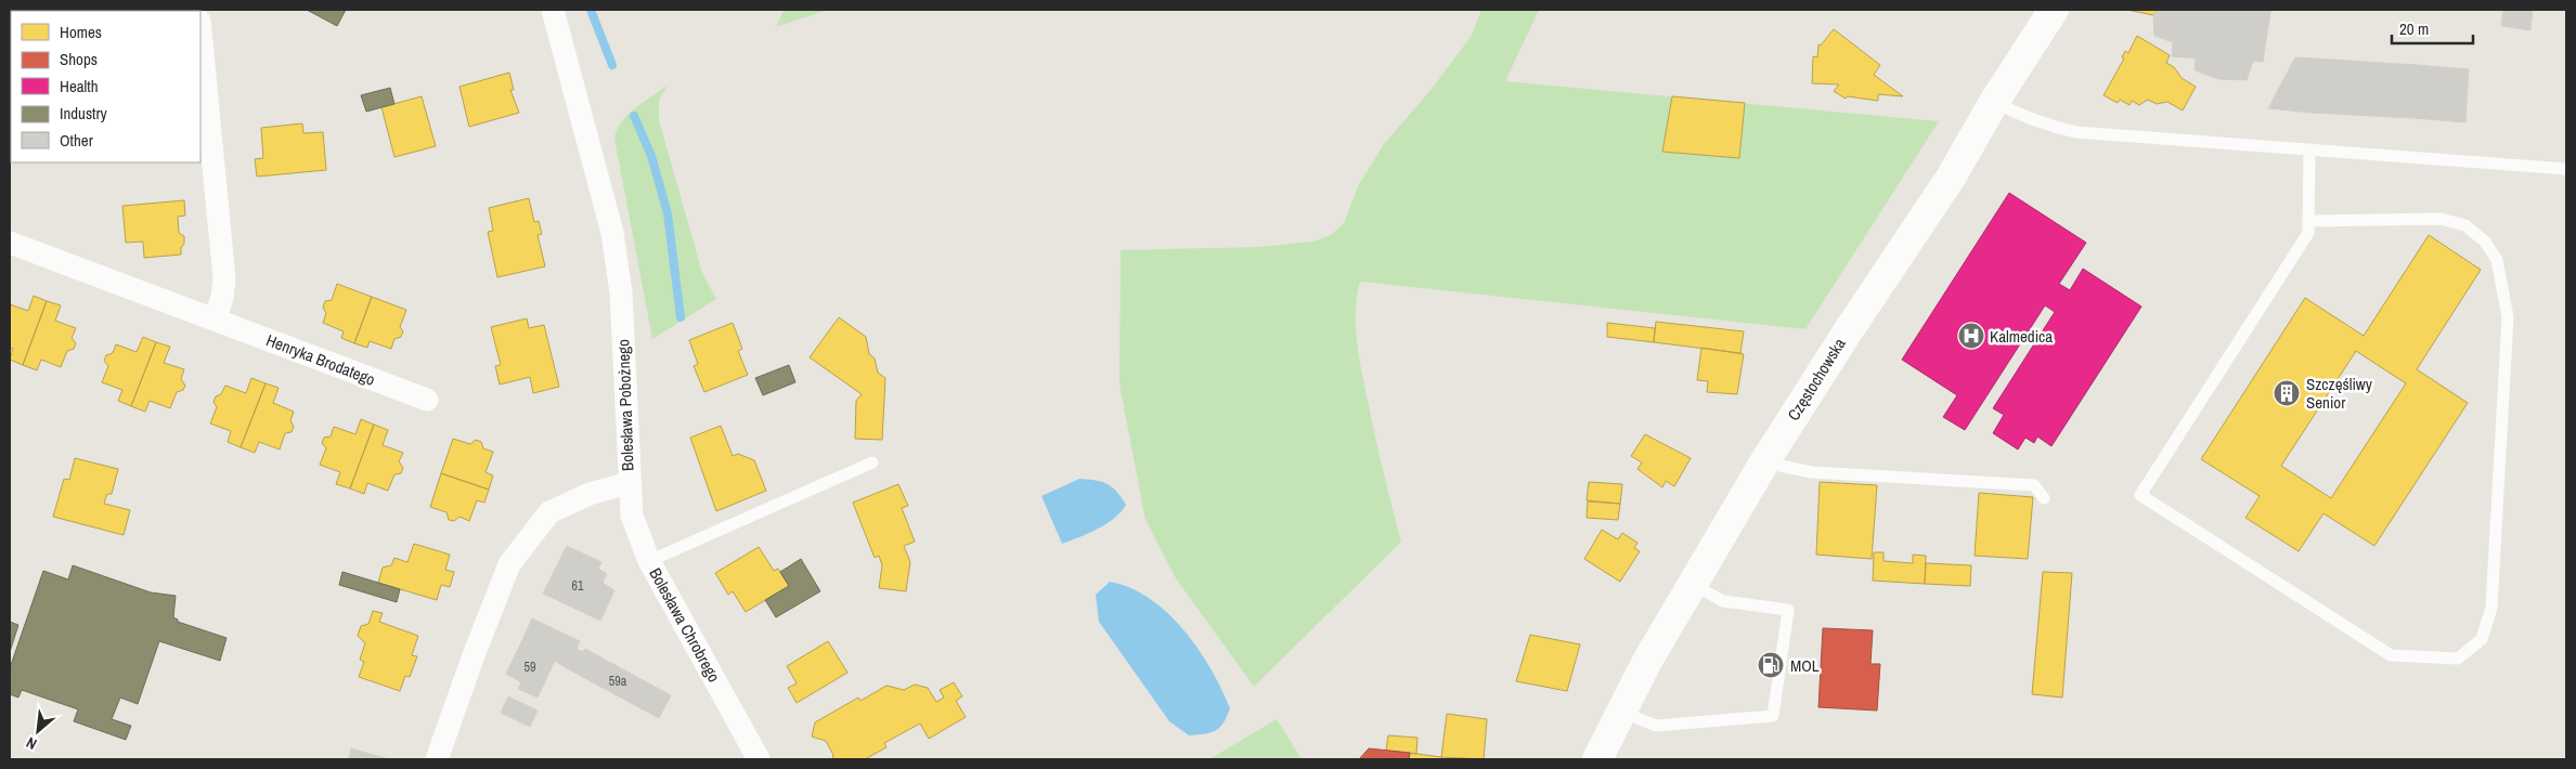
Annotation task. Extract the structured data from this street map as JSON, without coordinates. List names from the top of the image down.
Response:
{
  "streets": {
    "main road": ["Częstochowska"],
    "street": ["Henryka Brodatego", "Bolesława Pobożnego", "Bolesława Chrobrego"]
  },
  "crossings": [
    ["Bolesława Pobożnego", "Bolesława Chrobrego"]
  ],
  "places": {
    "hospital": ["Kalmedica"],
    "building": ["Szczęśliwy Senior"],
    "fuel station": ["MOL"]
  },
  "house_numbers": ["61", "59", "59a"],
  "legend": [
    "Homes",
    "Shops",
    "Health",
    "Industry",
    "Other"
  ],
  "scale_bar": "20 m",
  "north": "bottom left"
}
